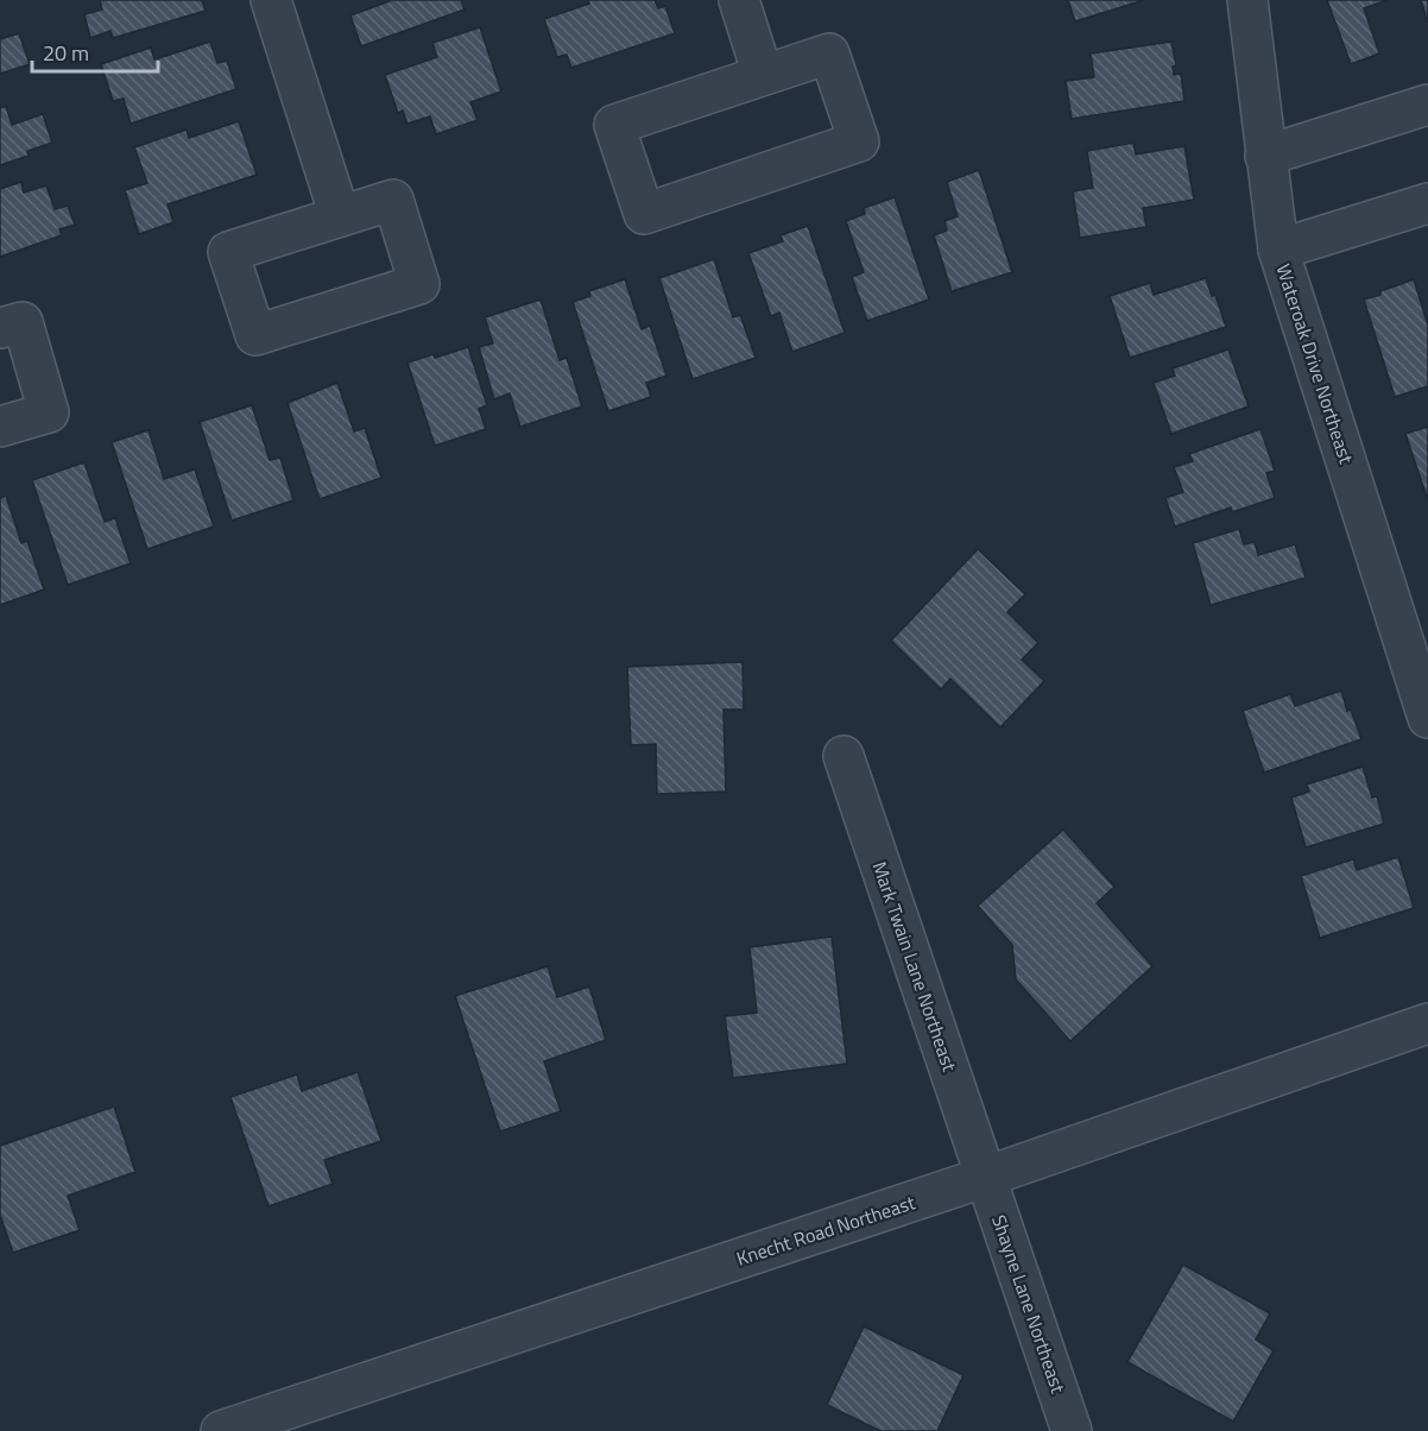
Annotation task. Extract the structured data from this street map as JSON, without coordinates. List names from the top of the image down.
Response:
{
  "streets": {
    "street": [
      "Wateroak Drive Northeast",
      "Mark Twain Lane Northeast",
      "Knecht Road Northeast",
      "Shayne Lane Northeast"
    ]
  },
  "crossings": [
    ["Mark Twain Lane Northeast", "Knecht Road Northeast"],
    ["Mark Twain Lane Northeast", "Shayne Lane Northeast"],
    ["Knecht Road Northeast", "Shayne Lane Northeast"]
  ],
  "scale_bar": "20 m"
}
